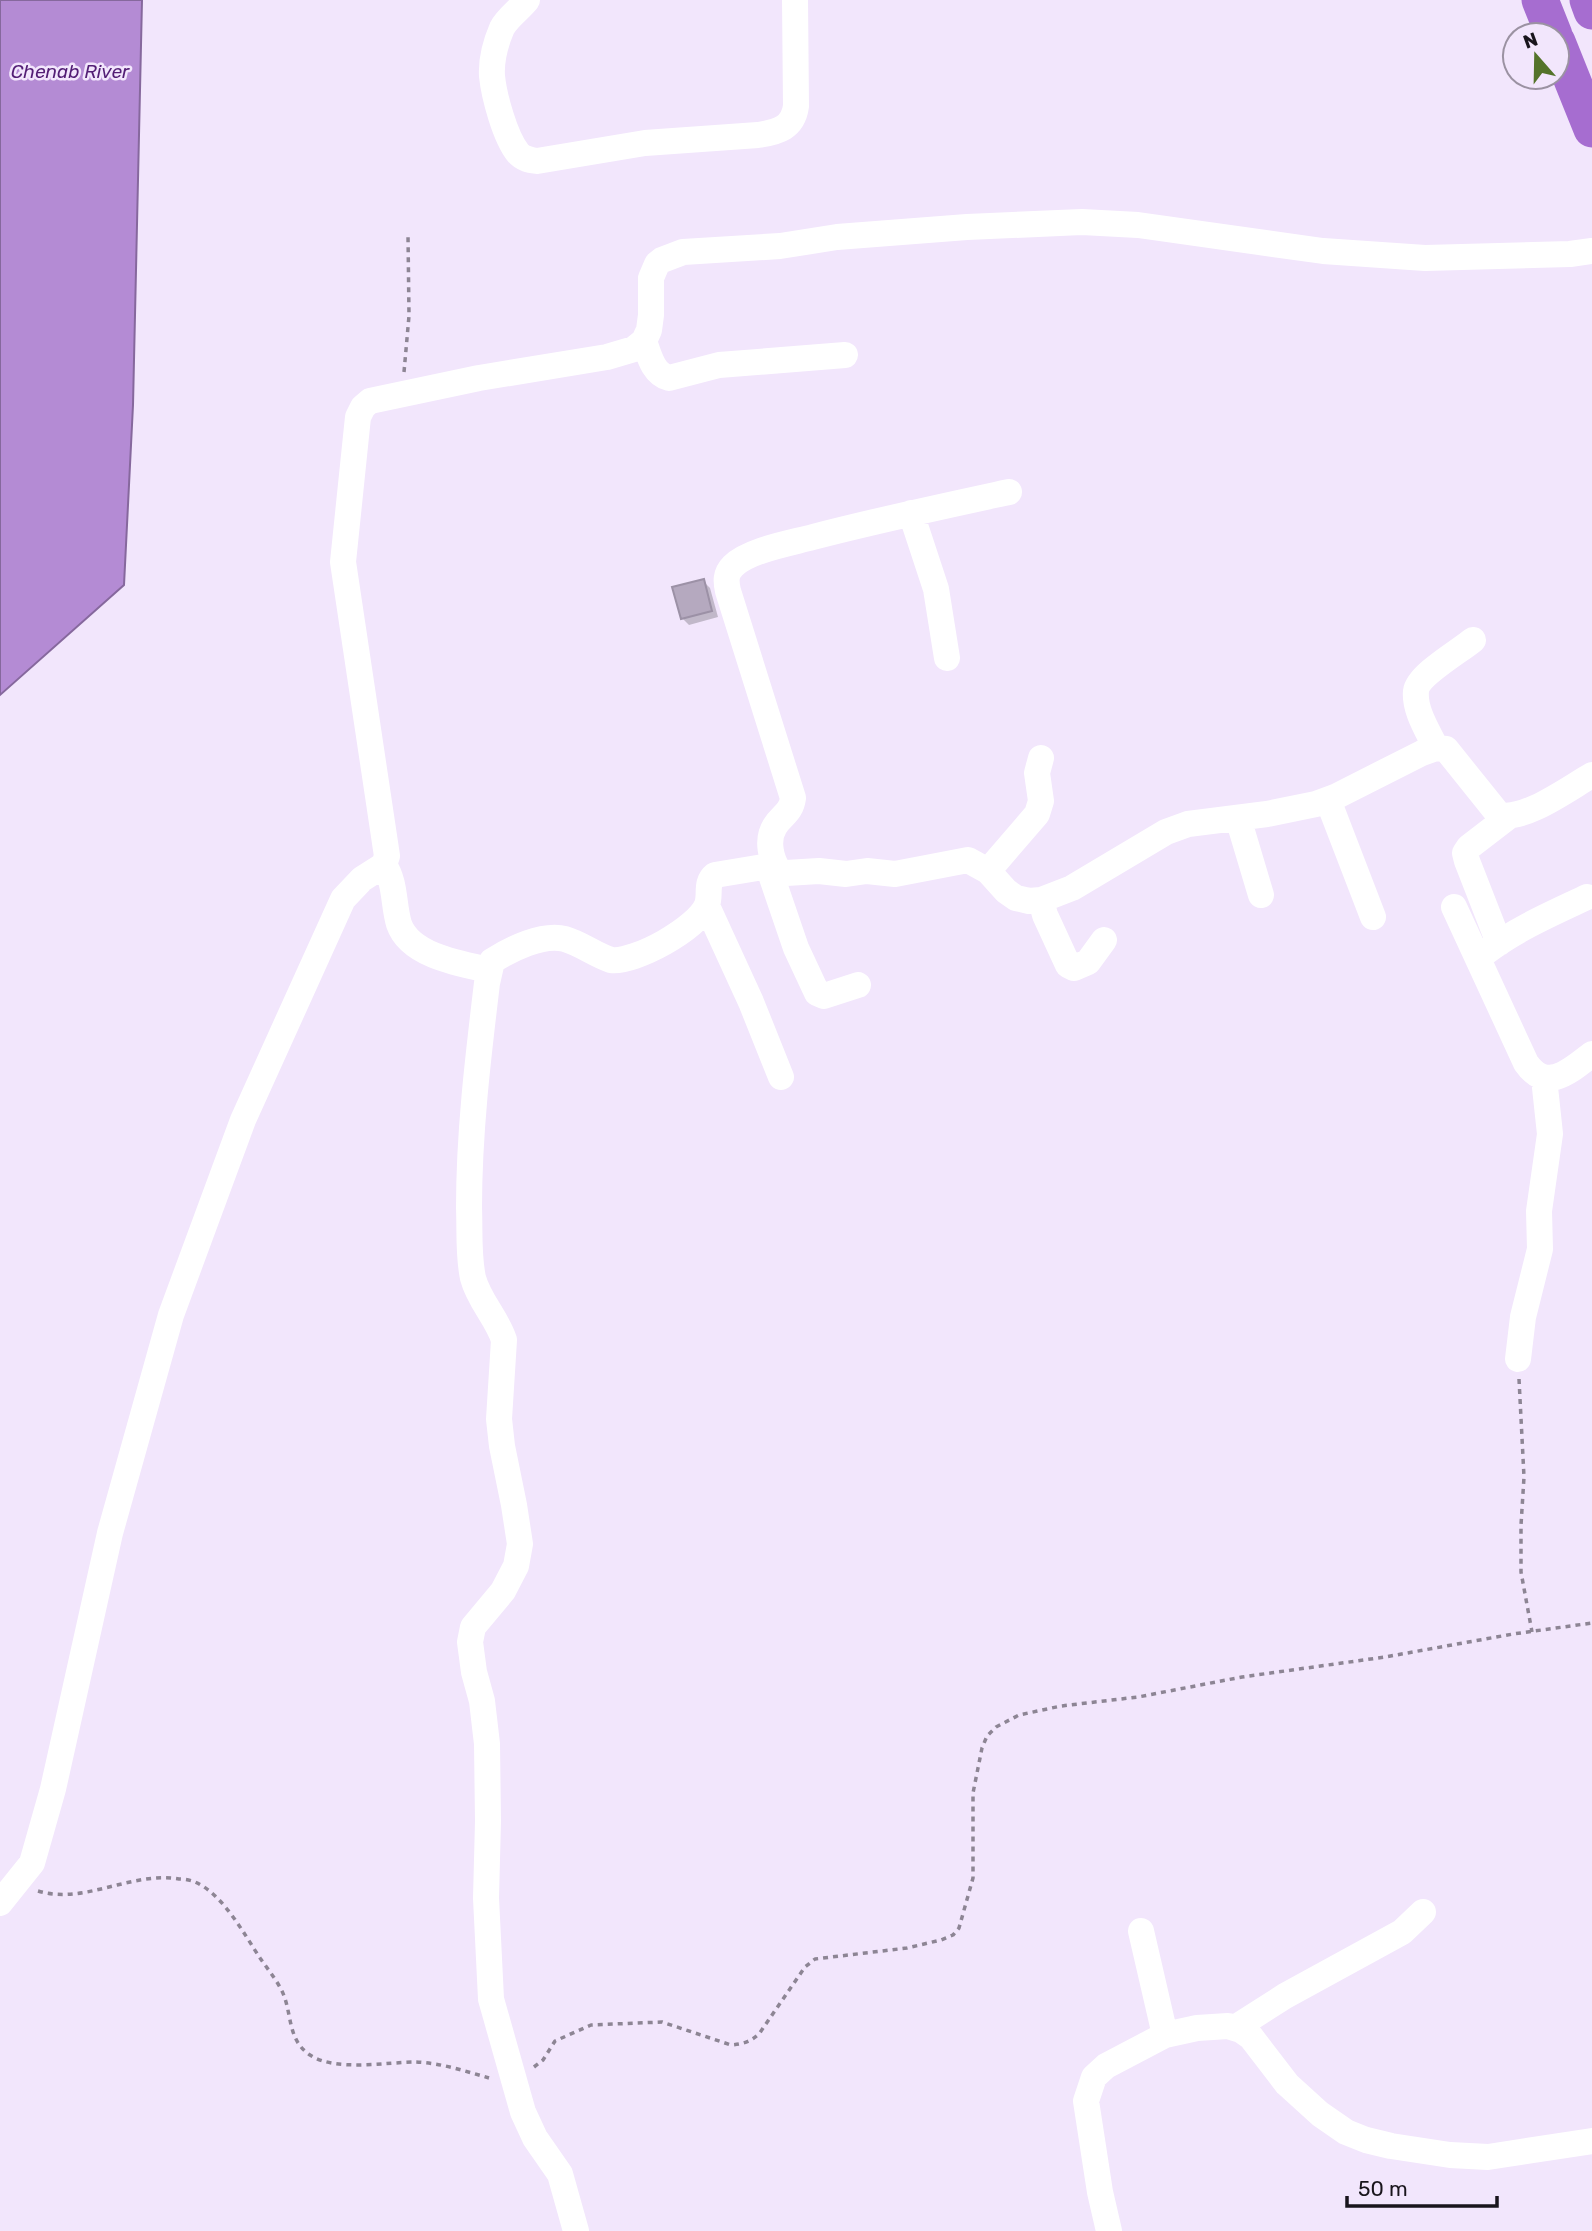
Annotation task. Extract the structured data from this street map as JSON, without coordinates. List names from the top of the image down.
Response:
{
  "water": ["Chenab River"],
  "scale_bar": "50 m",
  "north": "top"
}
